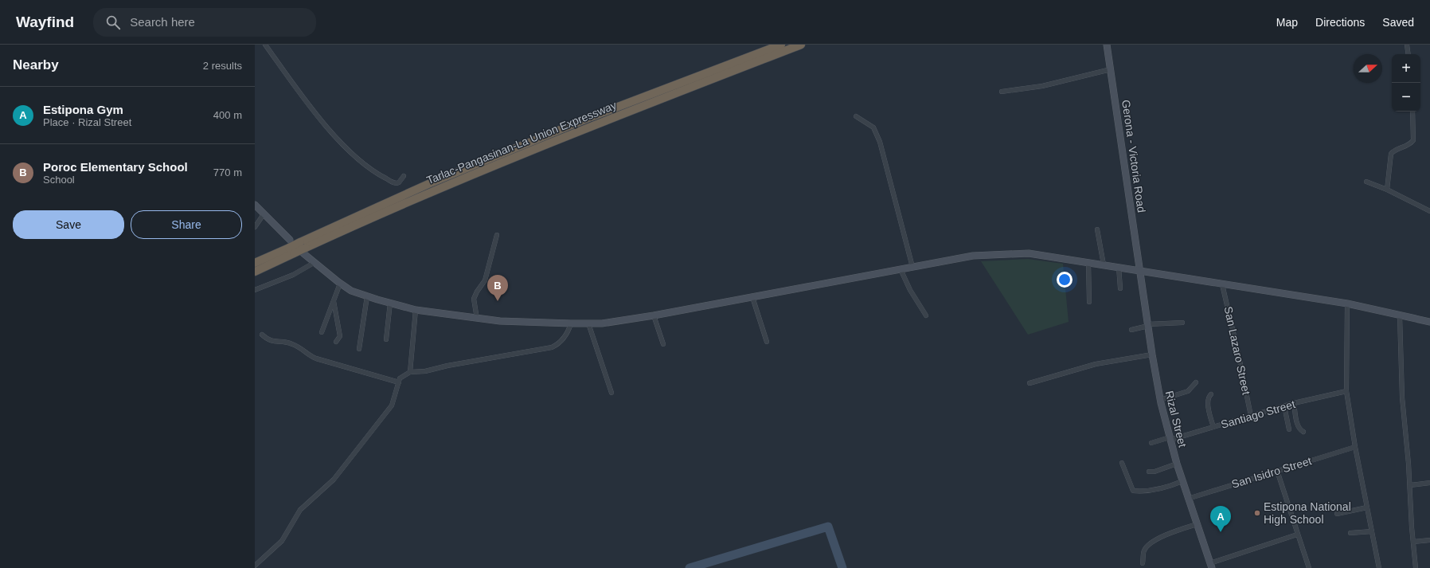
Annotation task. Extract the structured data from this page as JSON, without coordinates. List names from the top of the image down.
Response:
{
  "streets": {
    "highway": ["Tarlac-Pangasinan-La Union Expressway"],
    "street": [
      "Gerona - Victoria Road",
      "San Lazaro Street",
      "Santiago Street",
      "Rizal Street",
      "San Isidro Street"
    ]
  },
  "crossings": [
    ["Gerona - Victoria Road", "Rizal Street"],
    ["San Lazaro Street", "Santiago Street"],
    ["Santiago Street", "Rizal Street"],
    ["Rizal Street", "San Isidro Street"]
  ],
  "places": ["Estipona National High School"],
  "north": "right",
  "page": {
    "header": "Wayfind",
    "search": "Search here",
    "nav": ["Map", "Directions", "Saved"],
    "heading": ["Nearby", "2 results"],
    "map_buttons": ["+", "−"],
    "list": [
      {
        "mark": "A",
        "name": "Estipona Gym",
        "note": "Place · Rizal Street",
        "value": "400 m"
      },
      {
        "mark": "B",
        "name": "Poroc Elementary School",
        "note": "School",
        "value": "770 m"
      }
    ],
    "buttons": ["Save", "Share"],
    "pins": ["B", "A"]
  }
}
